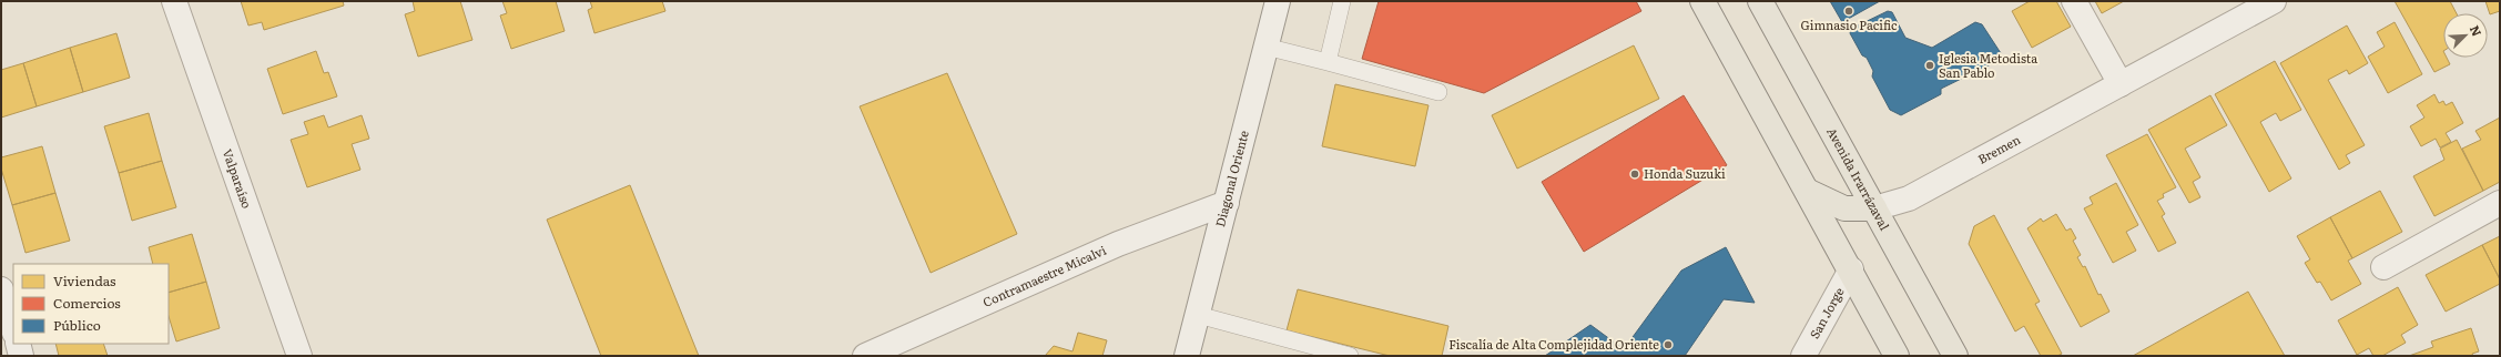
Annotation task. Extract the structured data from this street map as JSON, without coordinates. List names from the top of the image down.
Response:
{
  "streets": {
    "main road": ["Avenida Irarrázaval"],
    "street": [
      "Bremen",
      "Valparaíso",
      "Diagonal Oriente",
      "Contramaestre Micalvi",
      "San Jorge"
    ]
  },
  "crossings": [
    ["Bremen", "Avenida Irarrázaval"],
    ["Diagonal Oriente", "Contramaestre Micalvi"]
  ],
  "places": [
    "Gimnasio Pacific",
    "Iglesia Metodista San Pablo",
    "Honda Suzuki",
    "Fiscalía de Alta Complejidad Oriente"
  ],
  "legend": ["Viviendas", "Comercios", "Público"],
  "north": "top right"
}
